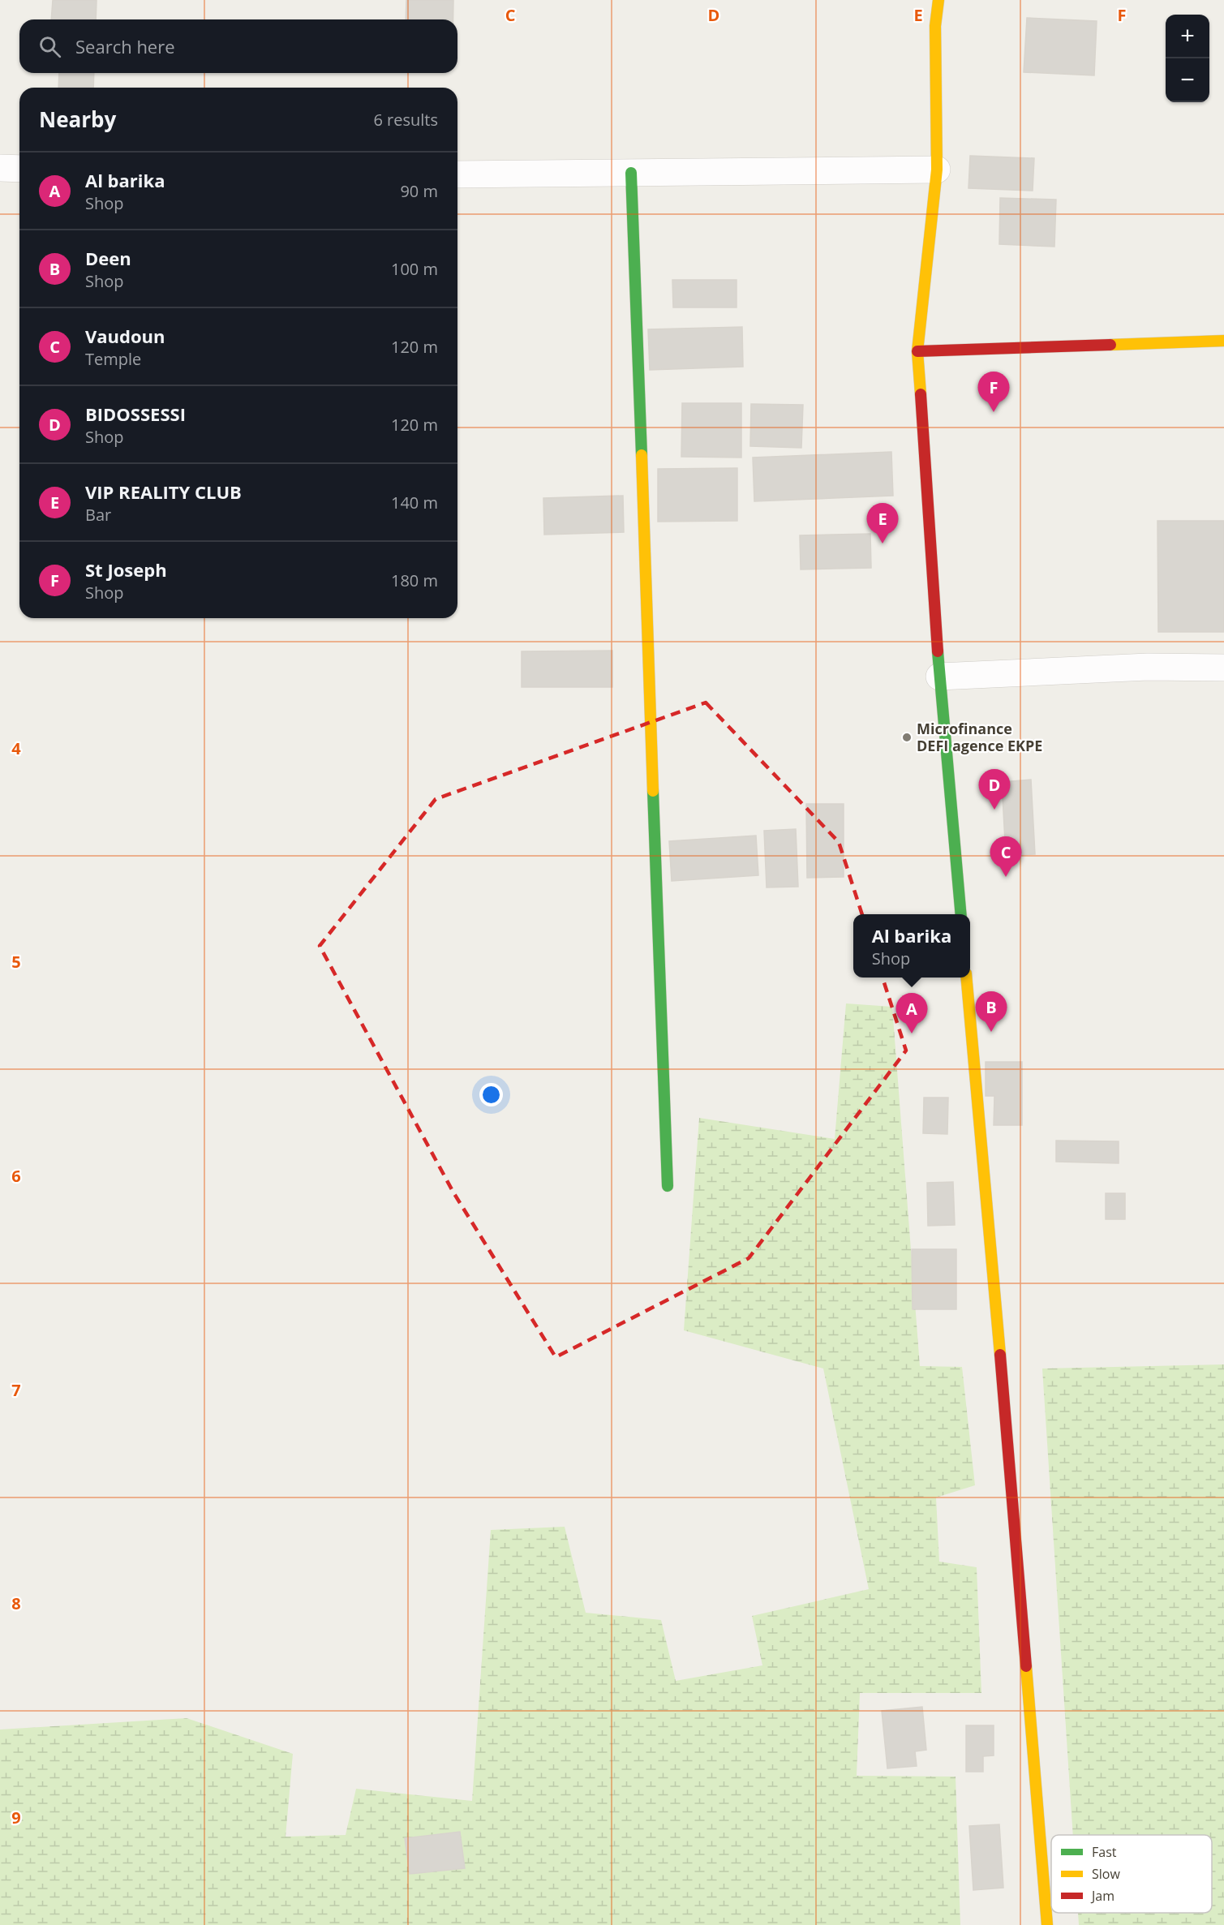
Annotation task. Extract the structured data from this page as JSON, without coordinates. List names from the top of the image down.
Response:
{
  "places": ["Microfinance DEFI agence EKPE"],
  "legend": ["Fast", "Slow", "Jam"],
  "page": {
    "map_buttons": ["+", "−"],
    "search": "Search here",
    "heading": ["Nearby", "6 results"],
    "list": [
      {
        "mark": "A",
        "name": "Al barika",
        "note": "Shop",
        "value": "90 m"
      },
      {
        "mark": "B",
        "name": "Deen",
        "note": "Shop",
        "value": "100 m"
      },
      {
        "mark": "C",
        "name": "Vaudoun",
        "note": "Temple",
        "value": "120 m"
      },
      {
        "mark": "D",
        "name": "BIDOSSESSI",
        "note": "Shop",
        "value": "120 m"
      },
      {
        "mark": "E",
        "name": "VIP REALITY CLUB",
        "note": "Bar",
        "value": "140 m"
      },
      {
        "mark": "F",
        "name": "St Joseph",
        "note": "Shop",
        "value": "180 m"
      }
    ],
    "pins": [
      "F",
      "E",
      "D",
      "C",
      "B",
      "A"
    ],
    "popup": ["Al barika", "Shop"]
  },
  "grid": {
    "columns": [
      "C",
      "D",
      "E",
      "F"
    ],
    "rows": [
      "4",
      "5",
      "6",
      "7",
      "8",
      "9"
    ]
  }
}
